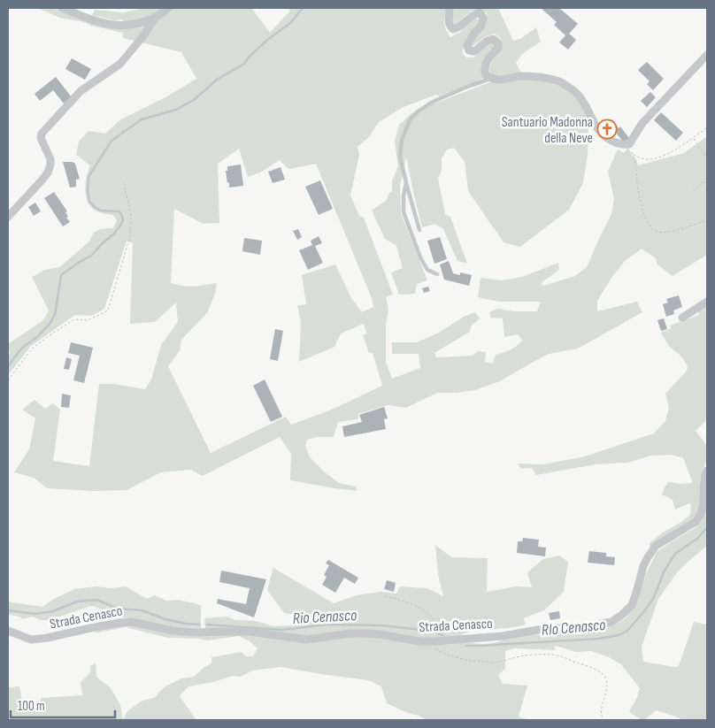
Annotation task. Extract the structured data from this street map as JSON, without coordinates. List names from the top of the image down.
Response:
{
  "streets": {
    "street": ["Strada Cenasco"]
  },
  "water": ["Rio Cenasco", "RIo Cenasco"],
  "places": {
    "church": ["Santuario Madonna della Neve"]
  },
  "scale_bar": "100 m"
}
